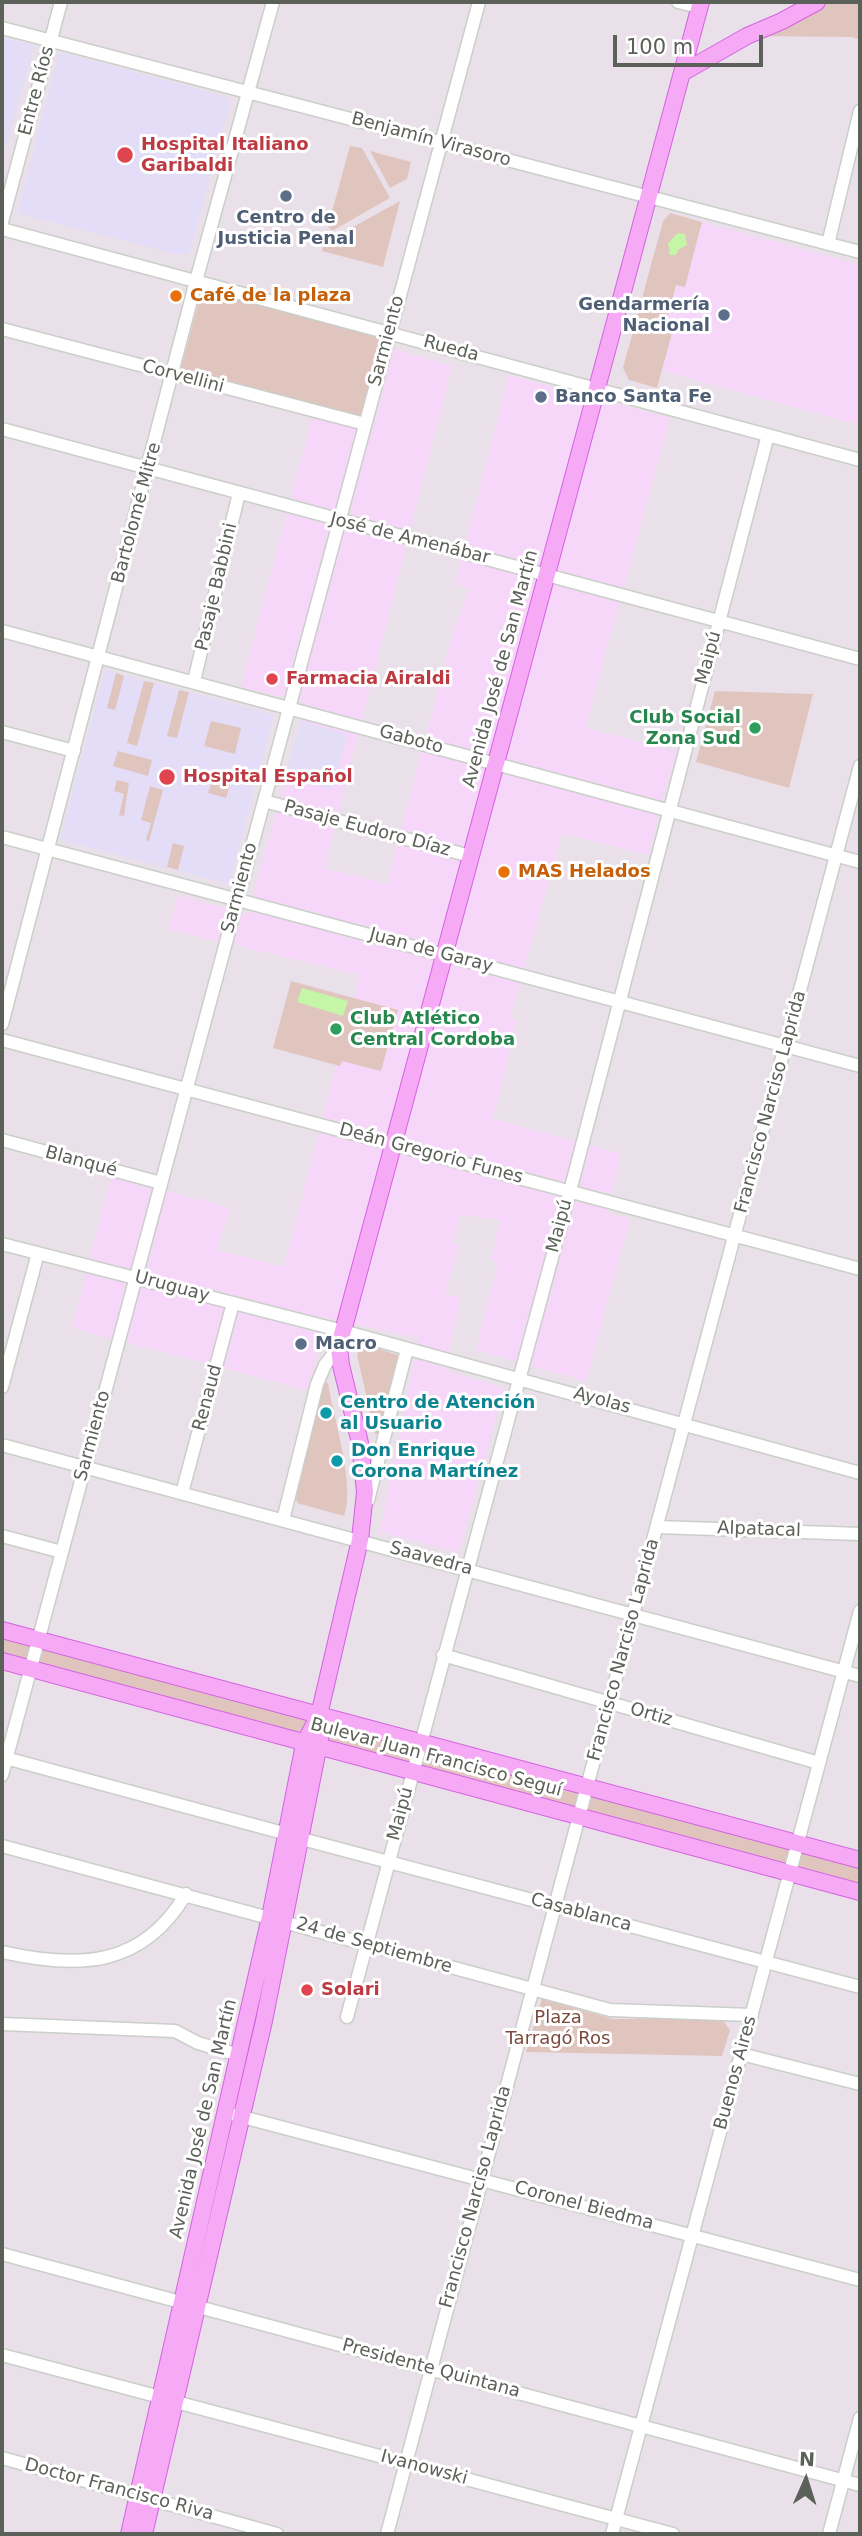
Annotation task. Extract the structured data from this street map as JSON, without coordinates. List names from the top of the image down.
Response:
{
  "streets": {
    "main road": ["Avenida José de San Martín", "Bulevar Juan Francisco Seguí"],
    "street": [
      "Entre Ríos",
      "Benjamín Virasoro",
      "Sarmiento",
      "Rueda",
      "Corvellini",
      "Bartolomé Mitre",
      "José de Amenábar",
      "Pasaje Babbini",
      "Maipú",
      "Gaboto",
      "Pasaje Eudoro Díaz",
      "Juan de Garay",
      "Francisco Narciso Laprida",
      "Deán Gregorio Funes",
      "Blanqué",
      "Uruguay",
      "Renaud",
      "Ayolas",
      "Alpatacal",
      "Saavedra",
      "Ortiz",
      "Casablanca",
      "24 de Septiembre",
      "Buenos Aires",
      "Coronel Biedma",
      "Presidente Quintana",
      "Ivanowski",
      "Doctor Francisco Riva"
    ]
  },
  "crossings": [
    ["Entre Ríos", "Benjamín Virasoro"],
    ["Benjamín Virasoro", "Sarmiento"],
    ["Benjamín Virasoro", "Bartolomé Mitre"],
    ["Benjamín Virasoro", "Avenida José de San Martín"],
    ["Sarmiento", "Rueda"],
    ["Sarmiento", "Corvellini"],
    ["Sarmiento", "José de Amenábar"],
    ["Sarmiento", "Gaboto"],
    ["Sarmiento", "Pasaje Eudoro Díaz"],
    ["Sarmiento", "Juan de Garay"],
    ["Sarmiento", "Deán Gregorio Funes"],
    ["Sarmiento", "Blanqué"],
    ["Sarmiento", "Uruguay"],
    ["Sarmiento", "Saavedra"],
    ["Sarmiento", "Bulevar Juan Francisco Seguí"],
    ["Sarmiento", "Casablanca"],
    ["Rueda", "Bartolomé Mitre"],
    ["Rueda", "Maipú"],
    ["Rueda", "Avenida José de San Martín"],
    ["Corvellini", "Bartolomé Mitre"],
    ["Bartolomé Mitre", "José de Amenábar"],
    ["Bartolomé Mitre", "Gaboto"],
    ["Bartolomé Mitre", "Juan de Garay"],
    ["José de Amenábar", "Pasaje Babbini"],
    ["José de Amenábar", "Maipú"],
    ["José de Amenábar", "Avenida José de San Martín"],
    ["Pasaje Babbini", "Gaboto"],
    ["Maipú", "Gaboto"],
    ["Maipú", "Juan de Garay"],
    ["Maipú", "Deán Gregorio Funes"],
    ["Maipú", "Ayolas"],
    ["Maipú", "Saavedra"],
    ["Maipú", "Ortiz"],
    ["Maipú", "Bulevar Juan Francisco Seguí"],
    ["Maipú", "Casablanca"],
    ["Maipú", "24 de Septiembre"],
    ["Avenida José de San Martín", "Gaboto"],
    ["Avenida José de San Martín", "Pasaje Eudoro Díaz"],
    ["Avenida José de San Martín", "Juan de Garay"],
    ["Avenida José de San Martín", "Deán Gregorio Funes"],
    ["Avenida José de San Martín", "Uruguay"],
    ["Avenida José de San Martín", "Ayolas"],
    ["Avenida José de San Martín", "Saavedra"],
    ["Avenida José de San Martín", "Bulevar Juan Francisco Seguí"],
    ["Avenida José de San Martín", "Casablanca"],
    ["Avenida José de San Martín", "24 de Septiembre"],
    ["Avenida José de San Martín", "Coronel Biedma"],
    ["Avenida José de San Martín", "Presidente Quintana"],
    ["Avenida José de San Martín", "Ivanowski"],
    ["Avenida José de San Martín", "Doctor Francisco Riva"],
    ["Gaboto", "Francisco Narciso Laprida"],
    ["Juan de Garay", "Francisco Narciso Laprida"],
    ["Francisco Narciso Laprida", "Deán Gregorio Funes"],
    ["Francisco Narciso Laprida", "Ayolas"],
    ["Francisco Narciso Laprida", "Alpatacal"],
    ["Francisco Narciso Laprida", "Saavedra"],
    ["Francisco Narciso Laprida", "Ortiz"],
    ["Francisco Narciso Laprida", "Bulevar Juan Francisco Seguí"],
    ["Francisco Narciso Laprida", "Casablanca"],
    ["Francisco Narciso Laprida", "24 de Septiembre"],
    ["Francisco Narciso Laprida", "Coronel Biedma"],
    ["Francisco Narciso Laprida", "Presidente Quintana"],
    ["Francisco Narciso Laprida", "Ivanowski"],
    ["Uruguay", "Renaud"],
    ["Uruguay", "Ayolas"],
    ["Renaud", "Saavedra"],
    ["Saavedra", "Buenos Aires"],
    ["Ortiz", "Buenos Aires"],
    ["Bulevar Juan Francisco Seguí", "Buenos Aires"],
    ["Casablanca", "Buenos Aires"],
    ["24 de Septiembre", "Buenos Aires"],
    ["Buenos Aires", "Coronel Biedma"],
    ["Buenos Aires", "Presidente Quintana"],
    ["Buenos Aires", "Ivanowski"]
  ],
  "parks": ["Plaza Tarragó Ros"],
  "places": [
    "Hospital Italiano Garibaldi",
    "Centro de Justicia Penal",
    "Café de la plaza",
    "Gendarmería Nacional",
    "Banco Santa Fe",
    "Farmacia Airaldi",
    "Club Social Zona Sud",
    "Hospital Español",
    "MAS Helados",
    "Club Atlético Central Cordoba",
    "Macro",
    "Centro de Atención al Usuario",
    "Don Enrique Corona Martínez",
    "Solari"
  ],
  "scale_bar": "100 m",
  "north": "top"
}
